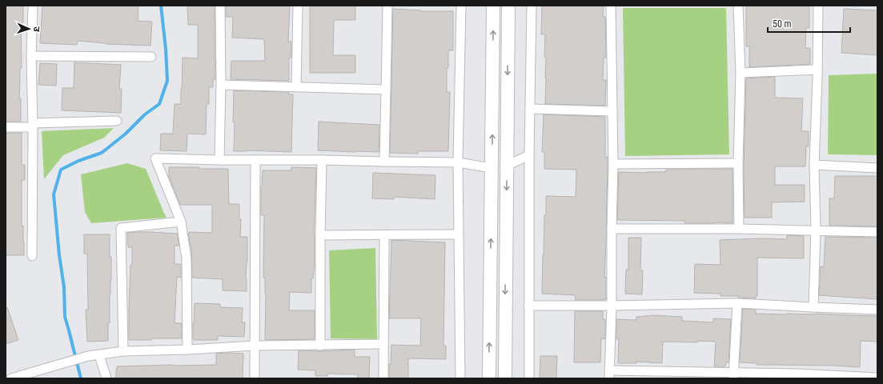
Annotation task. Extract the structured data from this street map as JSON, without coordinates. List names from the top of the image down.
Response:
{
  "scale_bar": "50 m",
  "north": "right"
}
